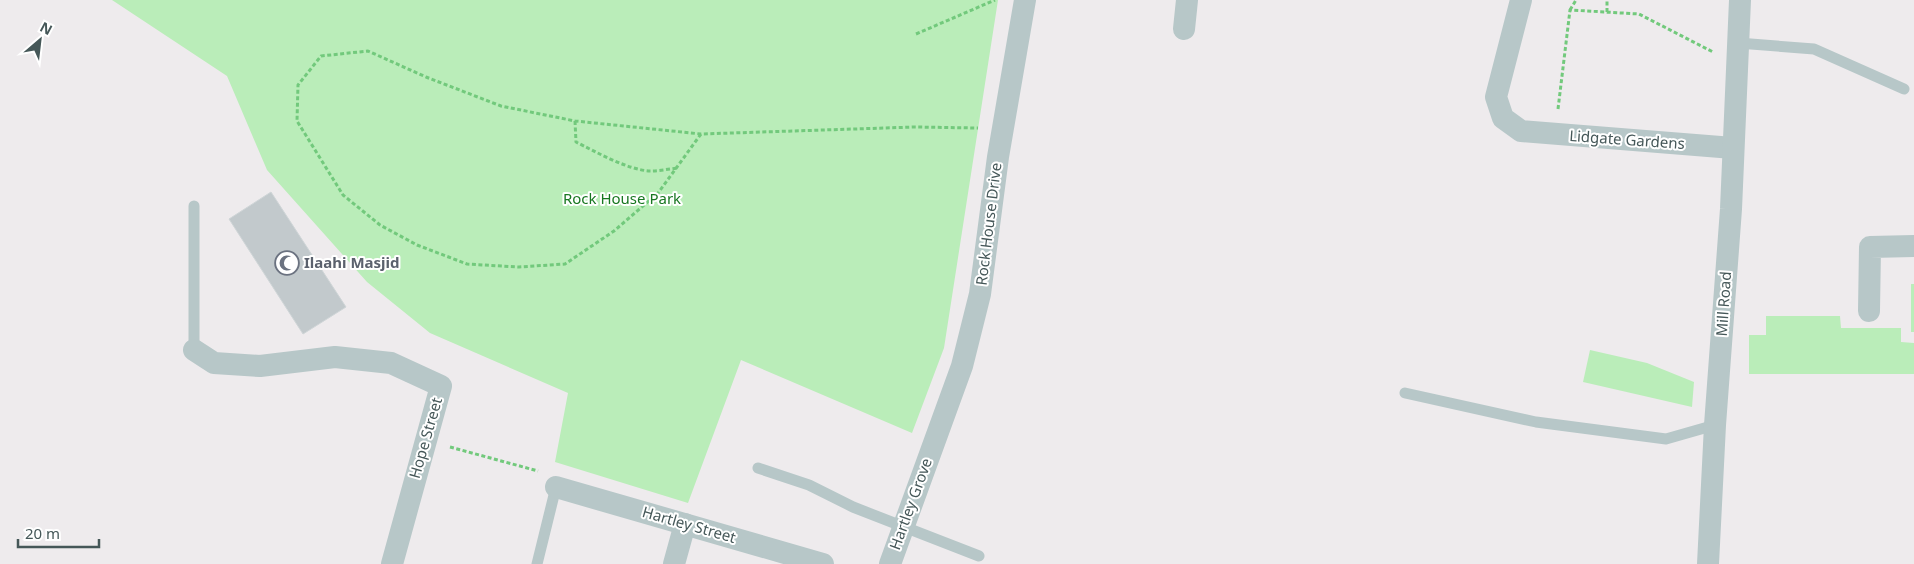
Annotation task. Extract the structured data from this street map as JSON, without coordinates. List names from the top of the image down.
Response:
{
  "streets": {
    "street": [
      "Lidgate Gardens",
      "Rock House Drive",
      "Mill Road",
      "Hope Street",
      "Hartley Grove",
      "Hartley Street"
    ]
  },
  "crossings": [
    ["Lidgate Gardens", "Mill Road"],
    ["Rock House Drive", "Hartley Grove"]
  ],
  "parks": ["Rock House Park"],
  "places": {
    "mosque": ["Ilaahi Masjid"]
  },
  "scale_bar": "20 m",
  "north": "top right"
}
